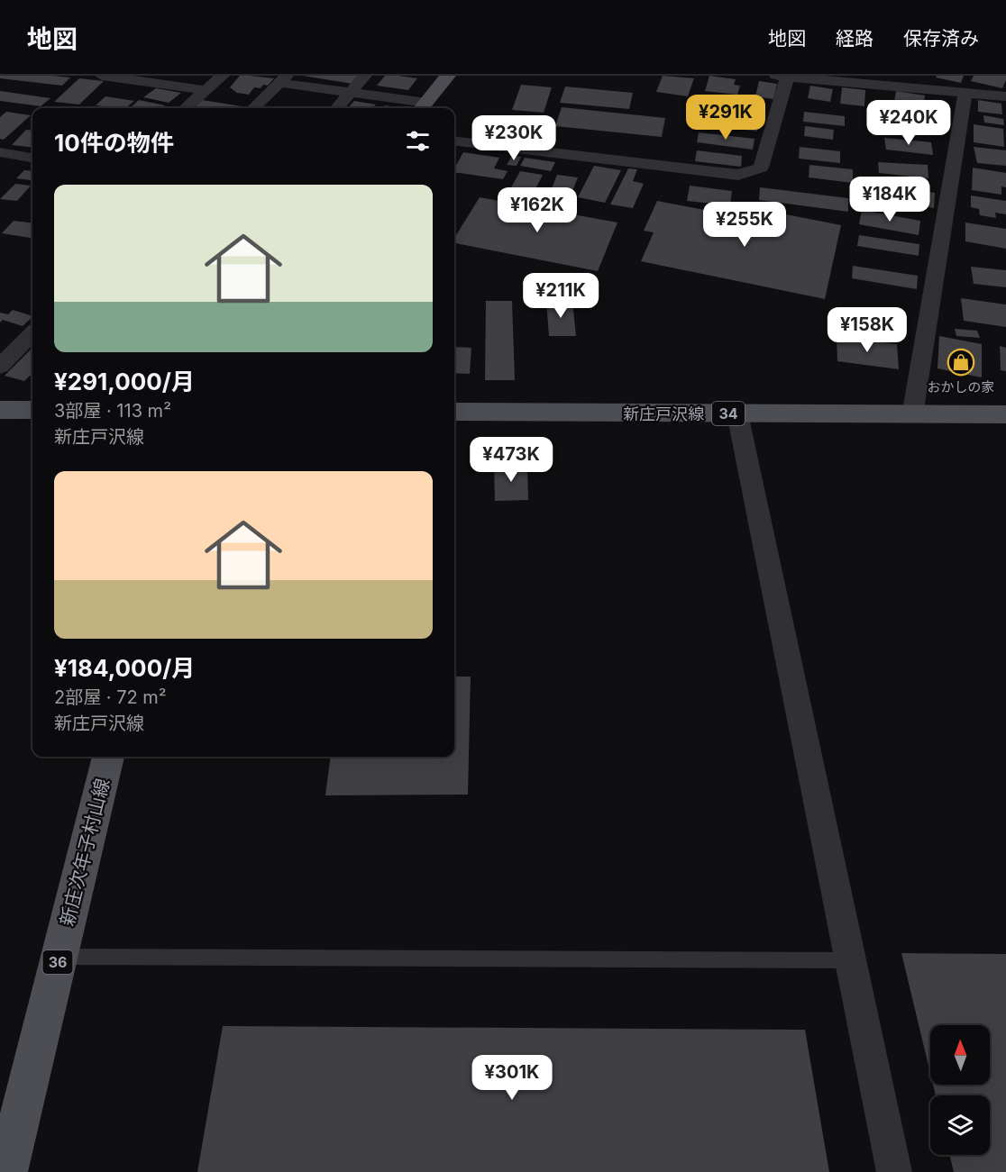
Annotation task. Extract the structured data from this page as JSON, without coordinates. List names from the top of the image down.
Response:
{
  "streets": {
    "main road": [
      "新庄戸沢線",
      "34",
      "新庄次年子村山線",
      "36"
    ]
  },
  "places": {
    "shop": ["おかしの家"]
  },
  "north": "top",
  "page": {
    "header": "地図",
    "nav": ["地図", "経路", "保存済み"],
    "price": [
      "¥291K",
      "¥240K",
      "¥230K",
      "¥184K",
      "¥162K",
      "¥255K",
      "¥211K",
      "¥158K",
      "¥473K",
      "¥301K"
    ],
    "heading": "10件の物件",
    "list": [
      {
        "name": "¥291,000/月",
        "note": "3部屋 · 113 m² · 新庄戸沢線"
      },
      {
        "name": "¥184,000/月",
        "note": "2部屋 · 72 m² · 新庄戸沢線"
      }
    ]
  }
}
